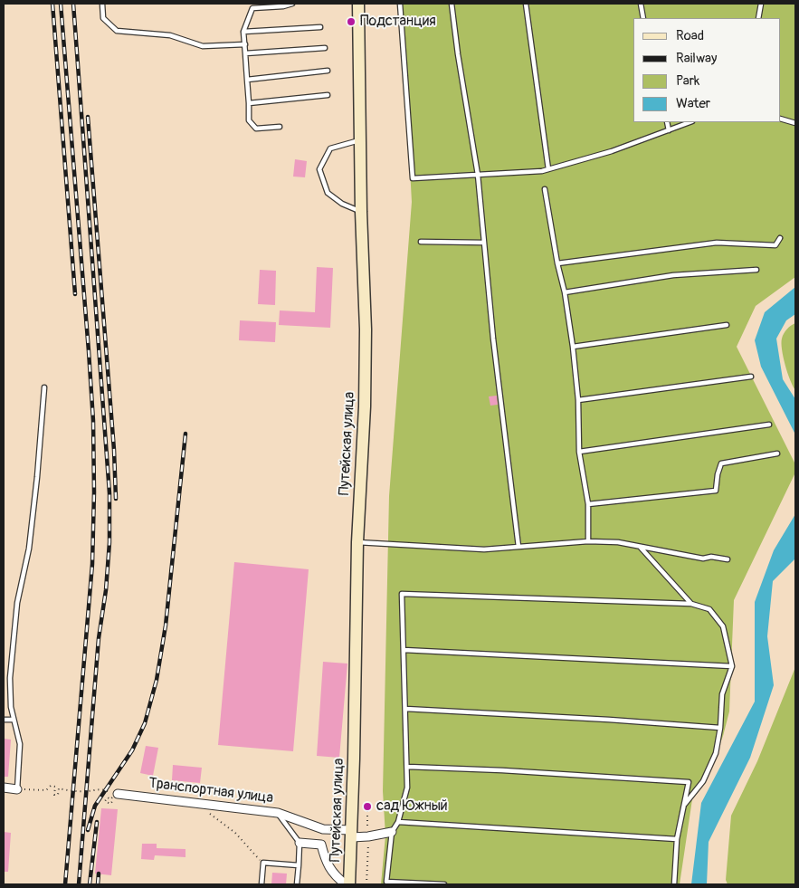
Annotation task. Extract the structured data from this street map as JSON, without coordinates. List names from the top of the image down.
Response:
{
  "streets": {
    "main road": ["Путейская улица"],
    "street": ["Транспортная улица"]
  },
  "crossings": [
    ["Путейская улица", "Транспортная улица"]
  ],
  "places": ["Подстанция", "сад Южный"],
  "legend": [
    "Road",
    "Railway",
    "Park",
    "Water"
  ]
}
